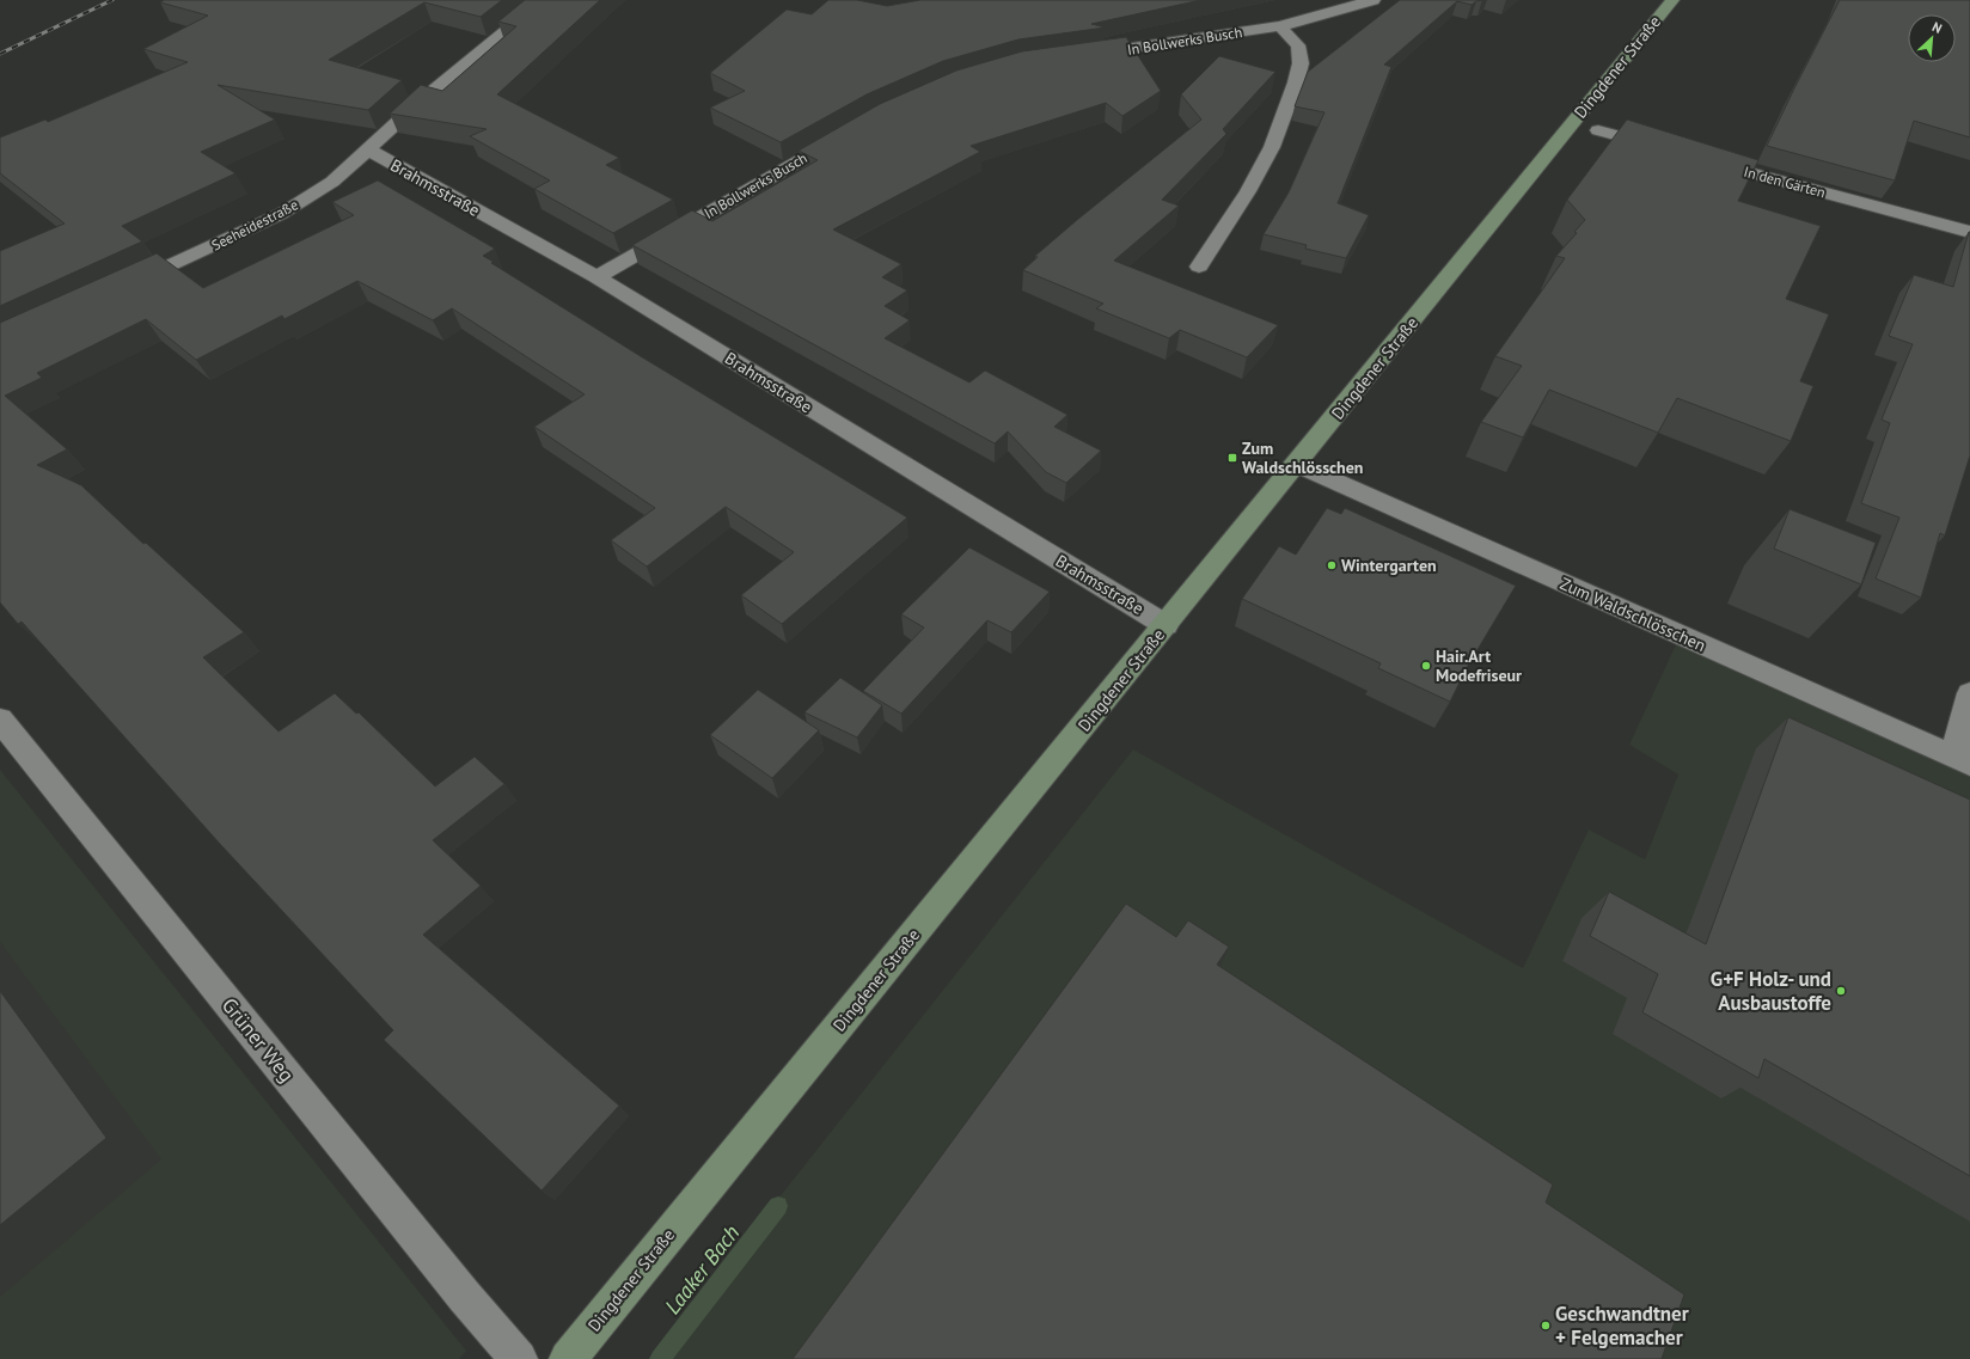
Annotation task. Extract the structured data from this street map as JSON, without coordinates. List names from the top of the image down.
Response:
{
  "streets": {
    "main road": ["Dingdener Straße"],
    "street": [
      "In Bollwerks Busch",
      "In den Gärten",
      "Brahmsstraße",
      "Seeheidestraße",
      "Zum Waldschlösschen",
      "Grüner Weg"
    ]
  },
  "crossings": [
    ["In Bollwerks Busch", "Brahmsstraße"],
    ["Dingdener Straße", "Brahmsstraße"],
    ["Dingdener Straße", "Zum Waldschlösschen"],
    ["Brahmsstraße", "Seeheidestraße"]
  ],
  "water": ["Laaker Bach"],
  "places": {
    "transit": ["Zum Waldschlösschen"],
    "other": [
      "Wintergarten",
      "Hair.Art Modefriseur",
      "G+F Holz- und Ausbaustoffe",
      "Geschwandtner + Felgemacher"
    ]
  },
  "north": "top right"
}
